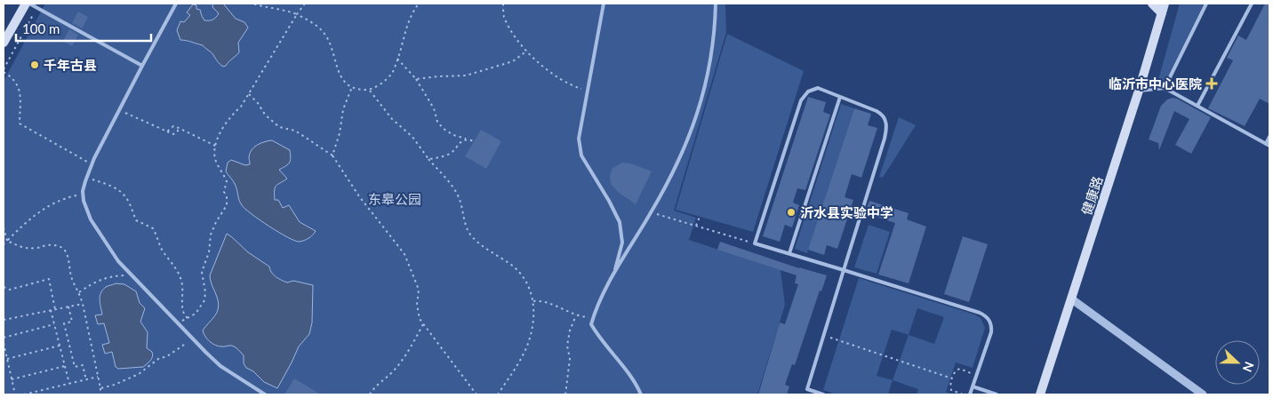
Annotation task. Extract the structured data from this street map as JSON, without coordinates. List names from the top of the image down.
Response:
{
  "streets": {
    "main road": ["健康路"]
  },
  "parks": ["东皋公园"],
  "places": {
    "other": ["千年古县", "沂水县实验中学"],
    "health": ["临沂市中心医院"]
  },
  "scale_bar": "100 m",
  "north": "right"
}
